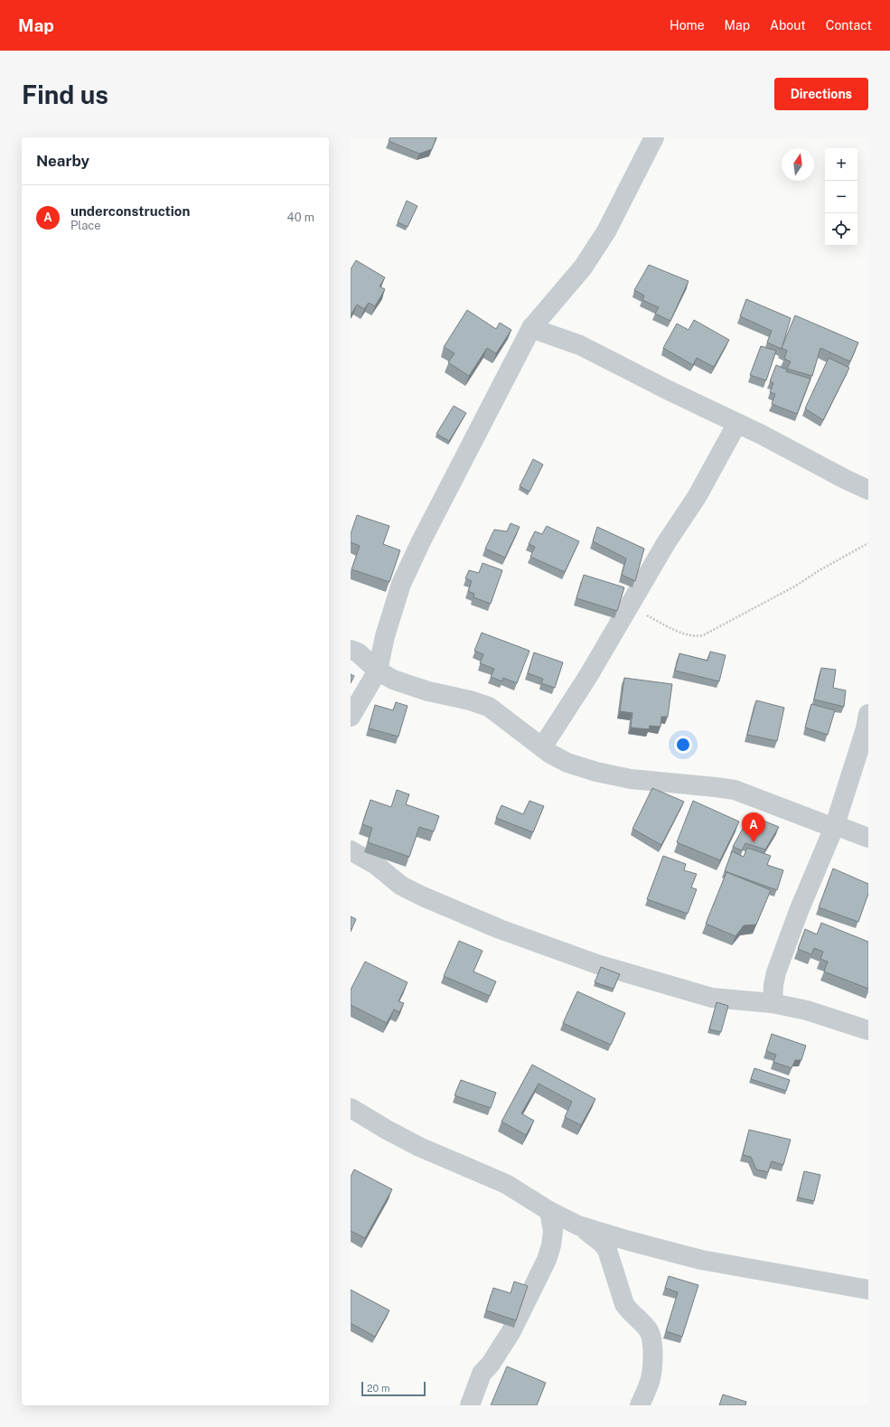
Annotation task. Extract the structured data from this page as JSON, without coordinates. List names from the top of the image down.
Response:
{
  "scale_bar": "20 m",
  "north": "top",
  "page": {
    "header": "Map",
    "nav": [
      "Home",
      "Map",
      "About",
      "Contact"
    ],
    "buttons": "Directions",
    "title": "Find us",
    "heading": "Nearby",
    "map_buttons": ["+", "−"],
    "list": [
      {
        "mark": "A",
        "name": "underconstruction",
        "note": "Place",
        "value": "40 m"
      }
    ],
    "pins": "A",
    "scale": "20 m"
  }
}
